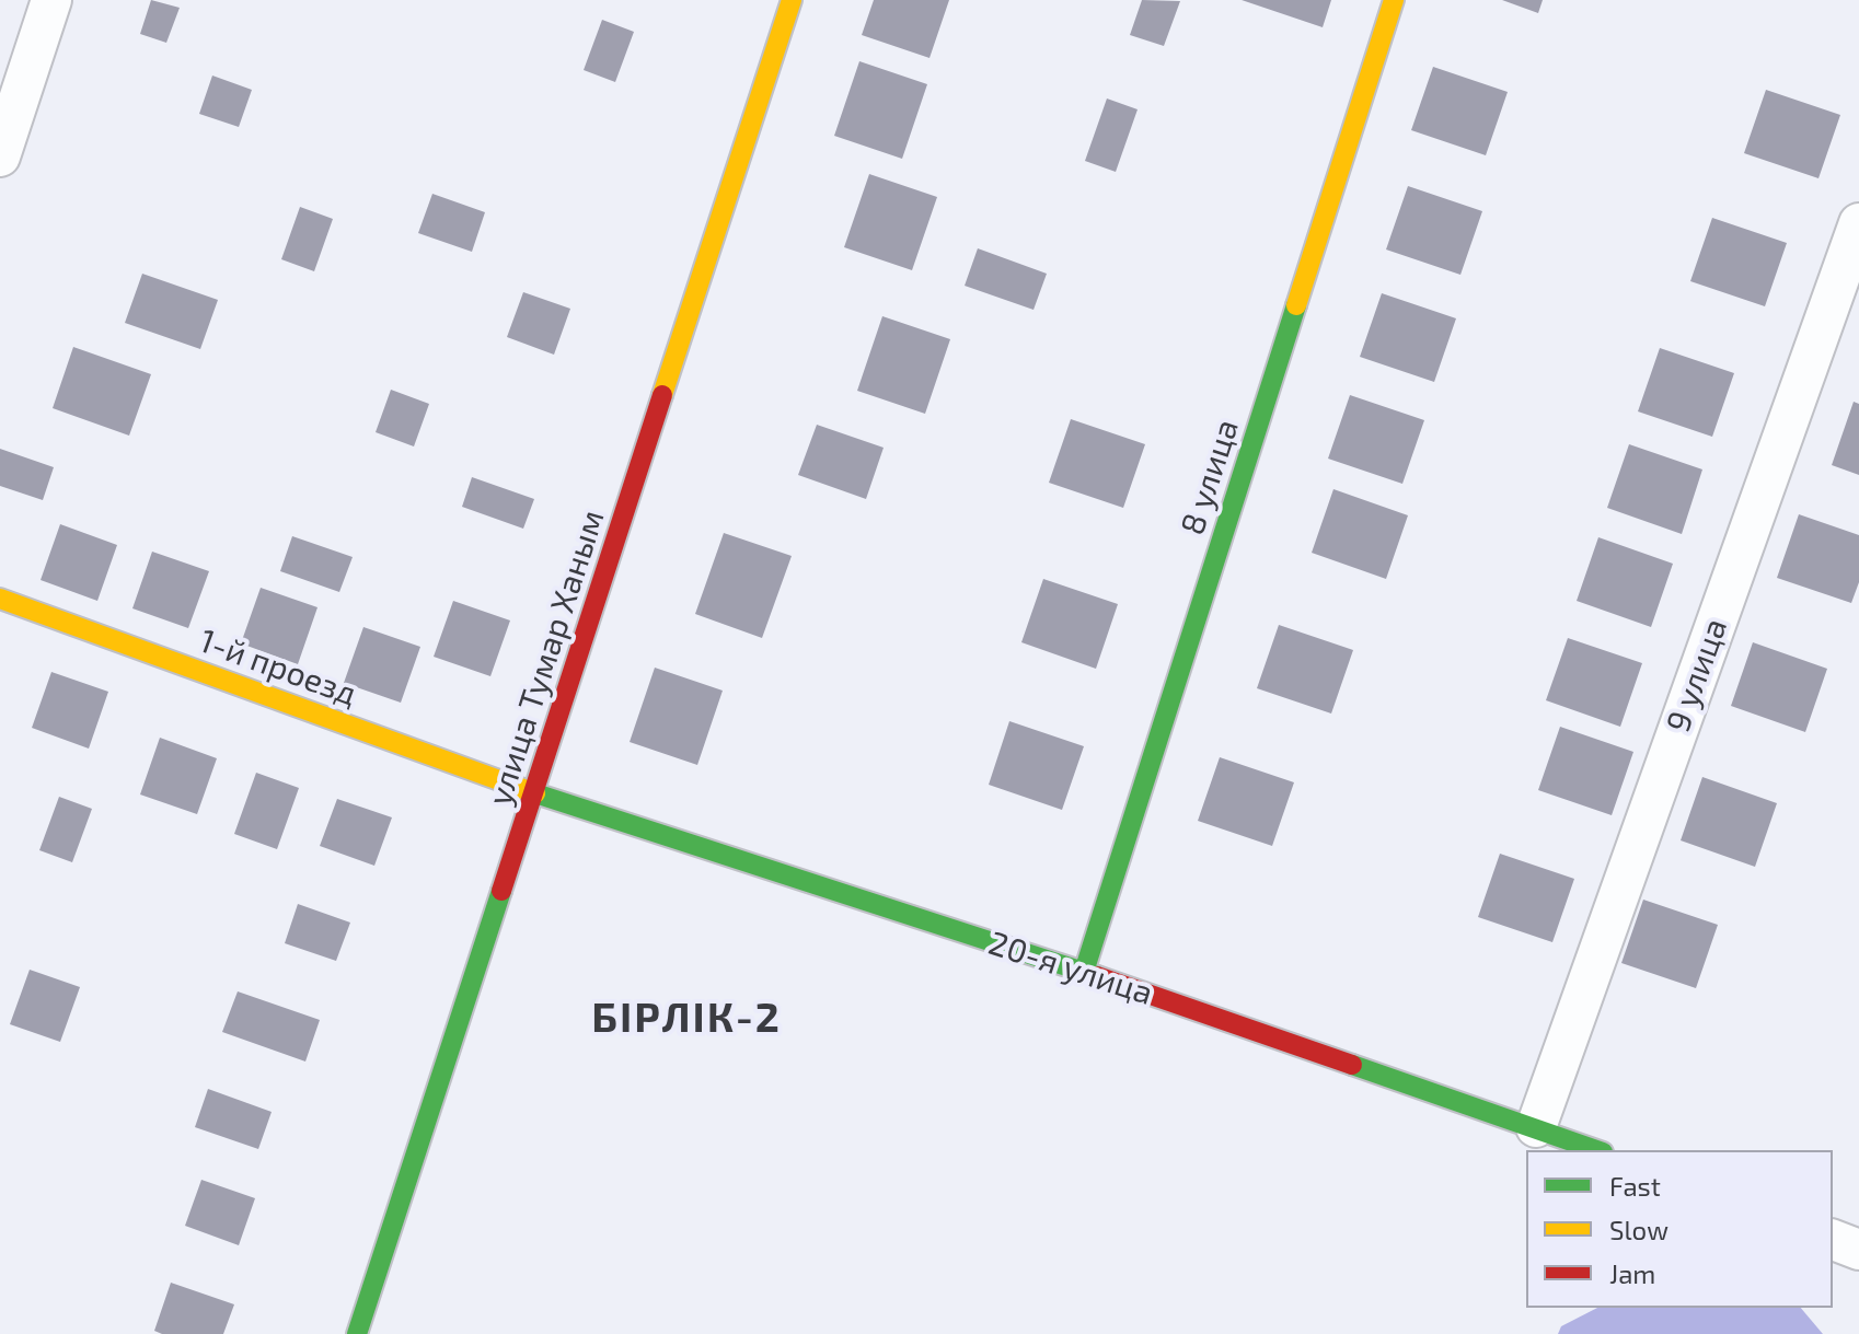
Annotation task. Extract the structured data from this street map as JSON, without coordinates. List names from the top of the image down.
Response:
{
  "streets": {
    "street": [
      "8 улица",
      "улица Тумар Ханым",
      "1-й проезд",
      "9 улица",
      "20-я улица"
    ]
  },
  "crossings": [
    ["8 улица", "20-я улица"],
    ["улица Тумар Ханым", "1-й проезд"],
    ["улица Тумар Ханым", "20-я улица"],
    ["1-й проезд", "20-я улица"],
    ["9 улица", "20-я улица"]
  ],
  "districts": ["БІРЛІК-2"],
  "legend": ["Fast", "Slow", "Jam"]
}
